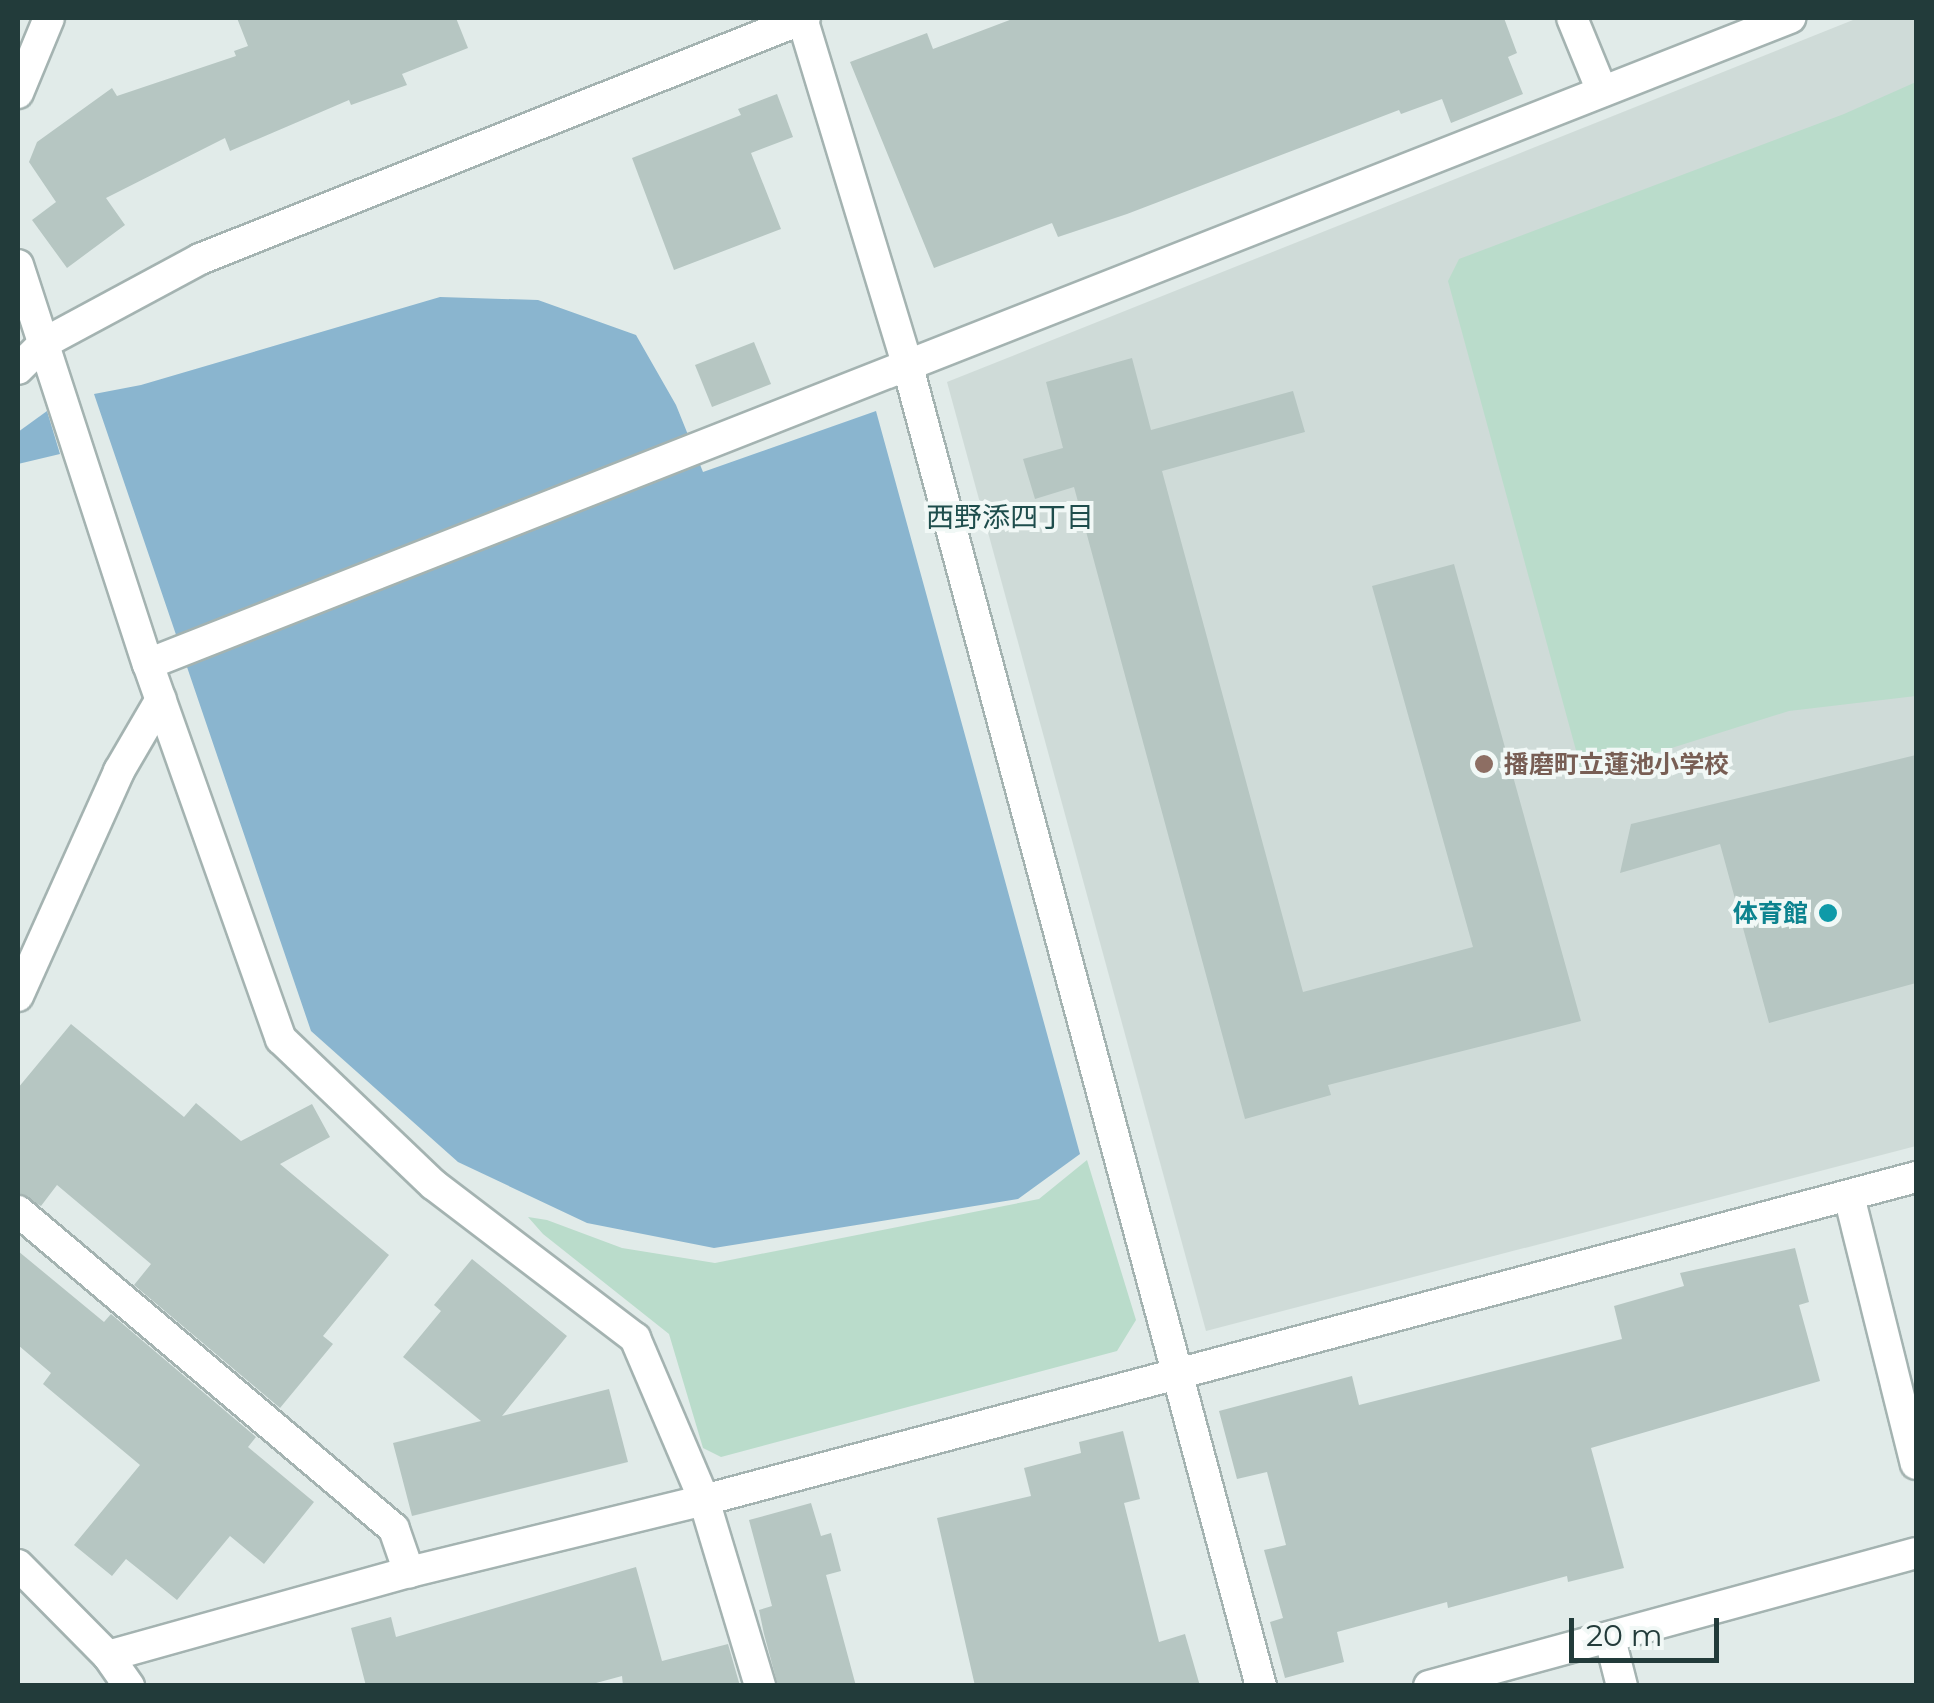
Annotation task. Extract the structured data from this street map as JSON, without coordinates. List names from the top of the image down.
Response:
{
  "districts": ["西野添四丁目"],
  "places": ["播磨町立蓮池小学校", "体育館"],
  "scale_bar": "20 m"
}
